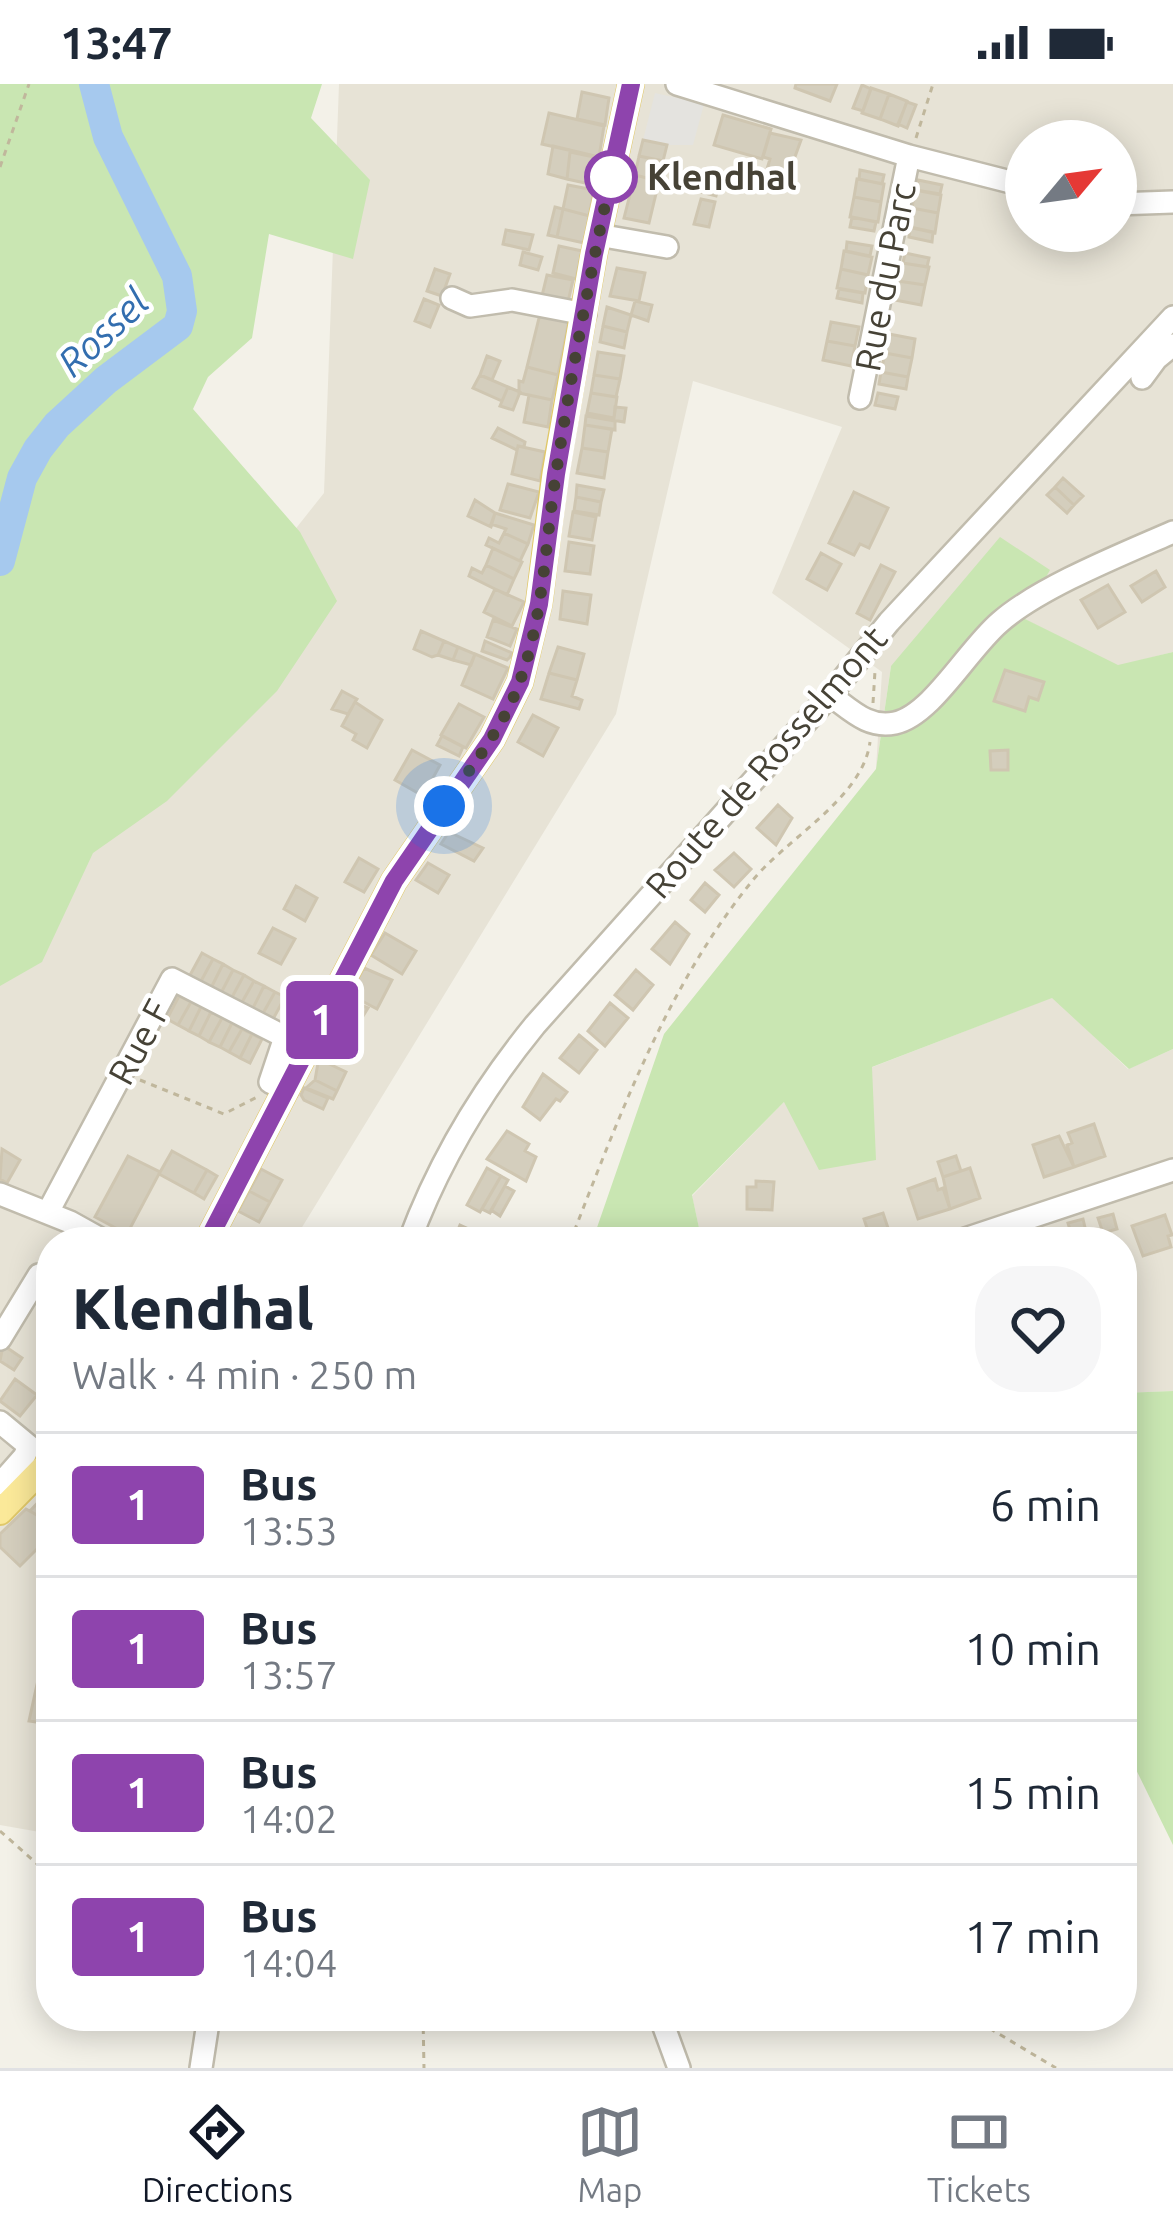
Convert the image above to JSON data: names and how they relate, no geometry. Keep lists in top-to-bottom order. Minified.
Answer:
{"streets":{"street":["Rue du Parc","Route de Rosselmont","Rue F"]},"water":["Rossel"],"places":["Klendhal"],"lines":["bus line 1"],"north":"top right","page":{"status":"13:47","on_map":"1","heading":["Klendhal","Walk · 4 min · 250 m"],"list":[{"mark":"1","name":"Bus","note":"13:53","value":"6 min"},{"mark":"1","name":"Bus","note":"13:57","value":"10 min"},{"mark":"1","name":"Bus","note":"14:02","value":"15 min"},{"mark":"1","name":"Bus","note":"14:04","value":"17 min"}],"tabs":["Directions","Map","Tickets"]}}
